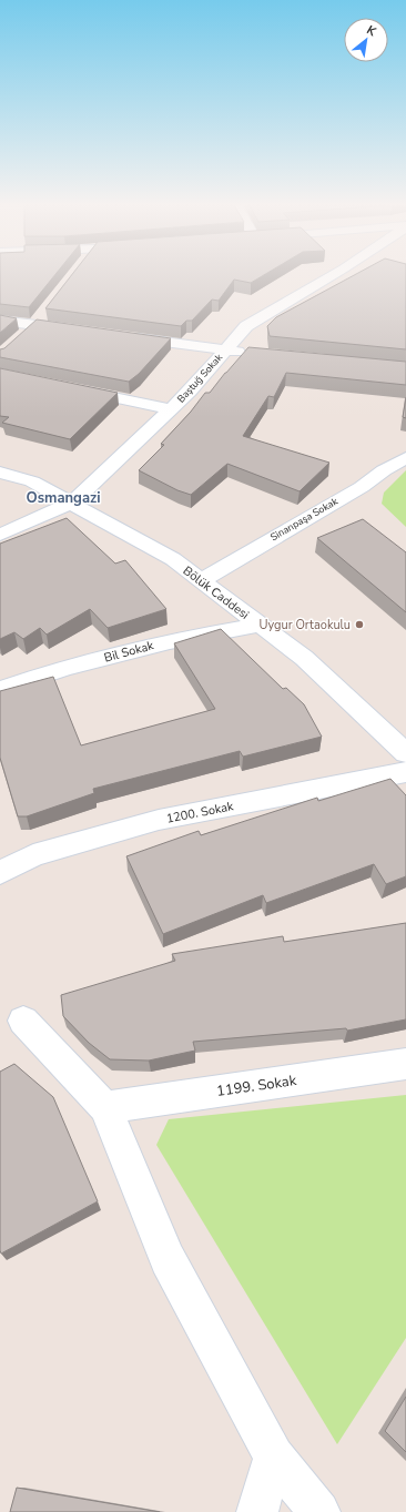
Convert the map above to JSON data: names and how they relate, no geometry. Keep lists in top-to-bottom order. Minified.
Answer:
{"streets":{"street":["Baştuğ Sokak","Sinanpaşa Sokak","Bölük Caddesi","Bil Sokak","1200. Sokak","1199. Sokak"]},"crossings":[["Baştuğ Sokak","Bölük Caddesi"],["Sinanpaşa Sokak","Bölük Caddesi"],["Bölük Caddesi","Bil Sokak"]],"districts":["Osmangazi"],"places":["Uygur Ortaokulu"],"north":"top right"}
